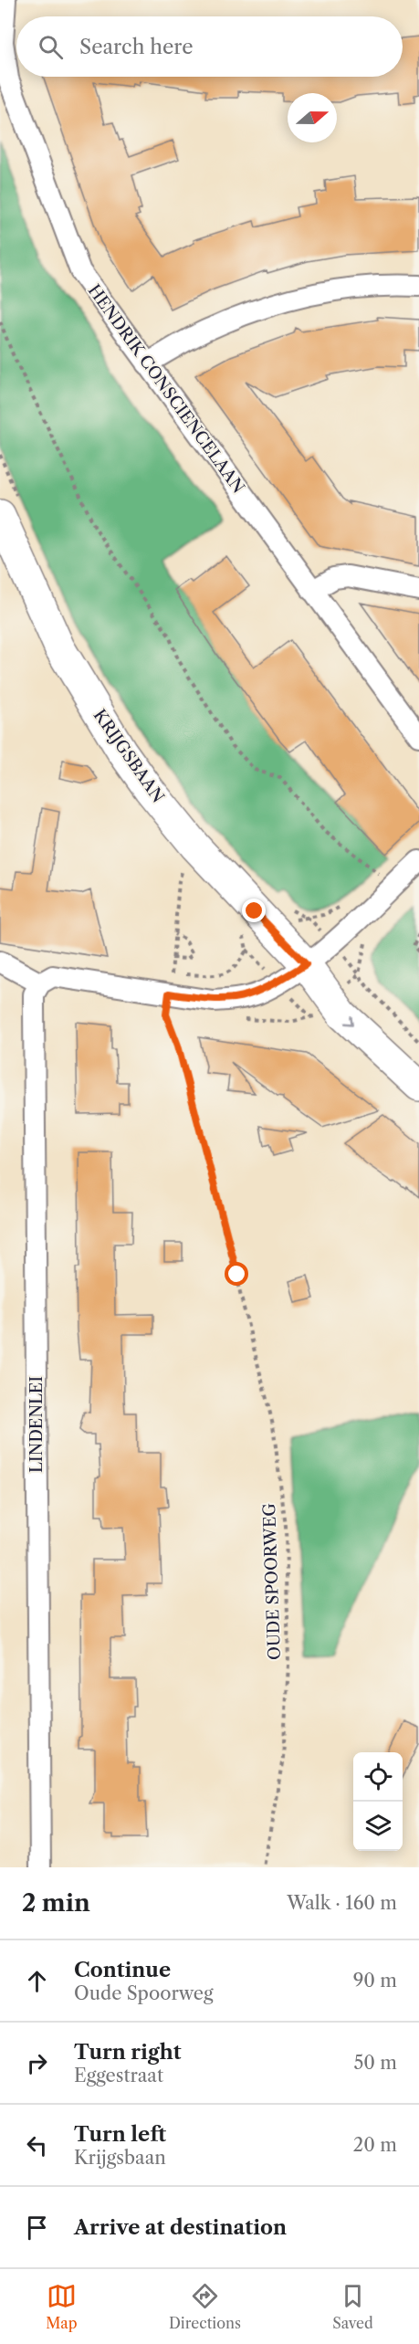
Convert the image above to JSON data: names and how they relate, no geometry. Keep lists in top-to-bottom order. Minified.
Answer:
{"streets":{"main road":["KRIJGSBAAN"],"street":["HENDRIK CONSCIENCELAAN","LINDENLEI"],"path":["OUDE SPOORWEG"]},"north":"right","page":{"search":"Search here","heading":["2 min","Walk · 160 m"],"list":[["Continue","Oude Spoorweg","90 m"],["Turn right","Eggestraat","50 m"],["Turn left","Krijgsbaan","20 m"],"Arrive at destination"],"nav":["Map","Directions","Saved"]}}
